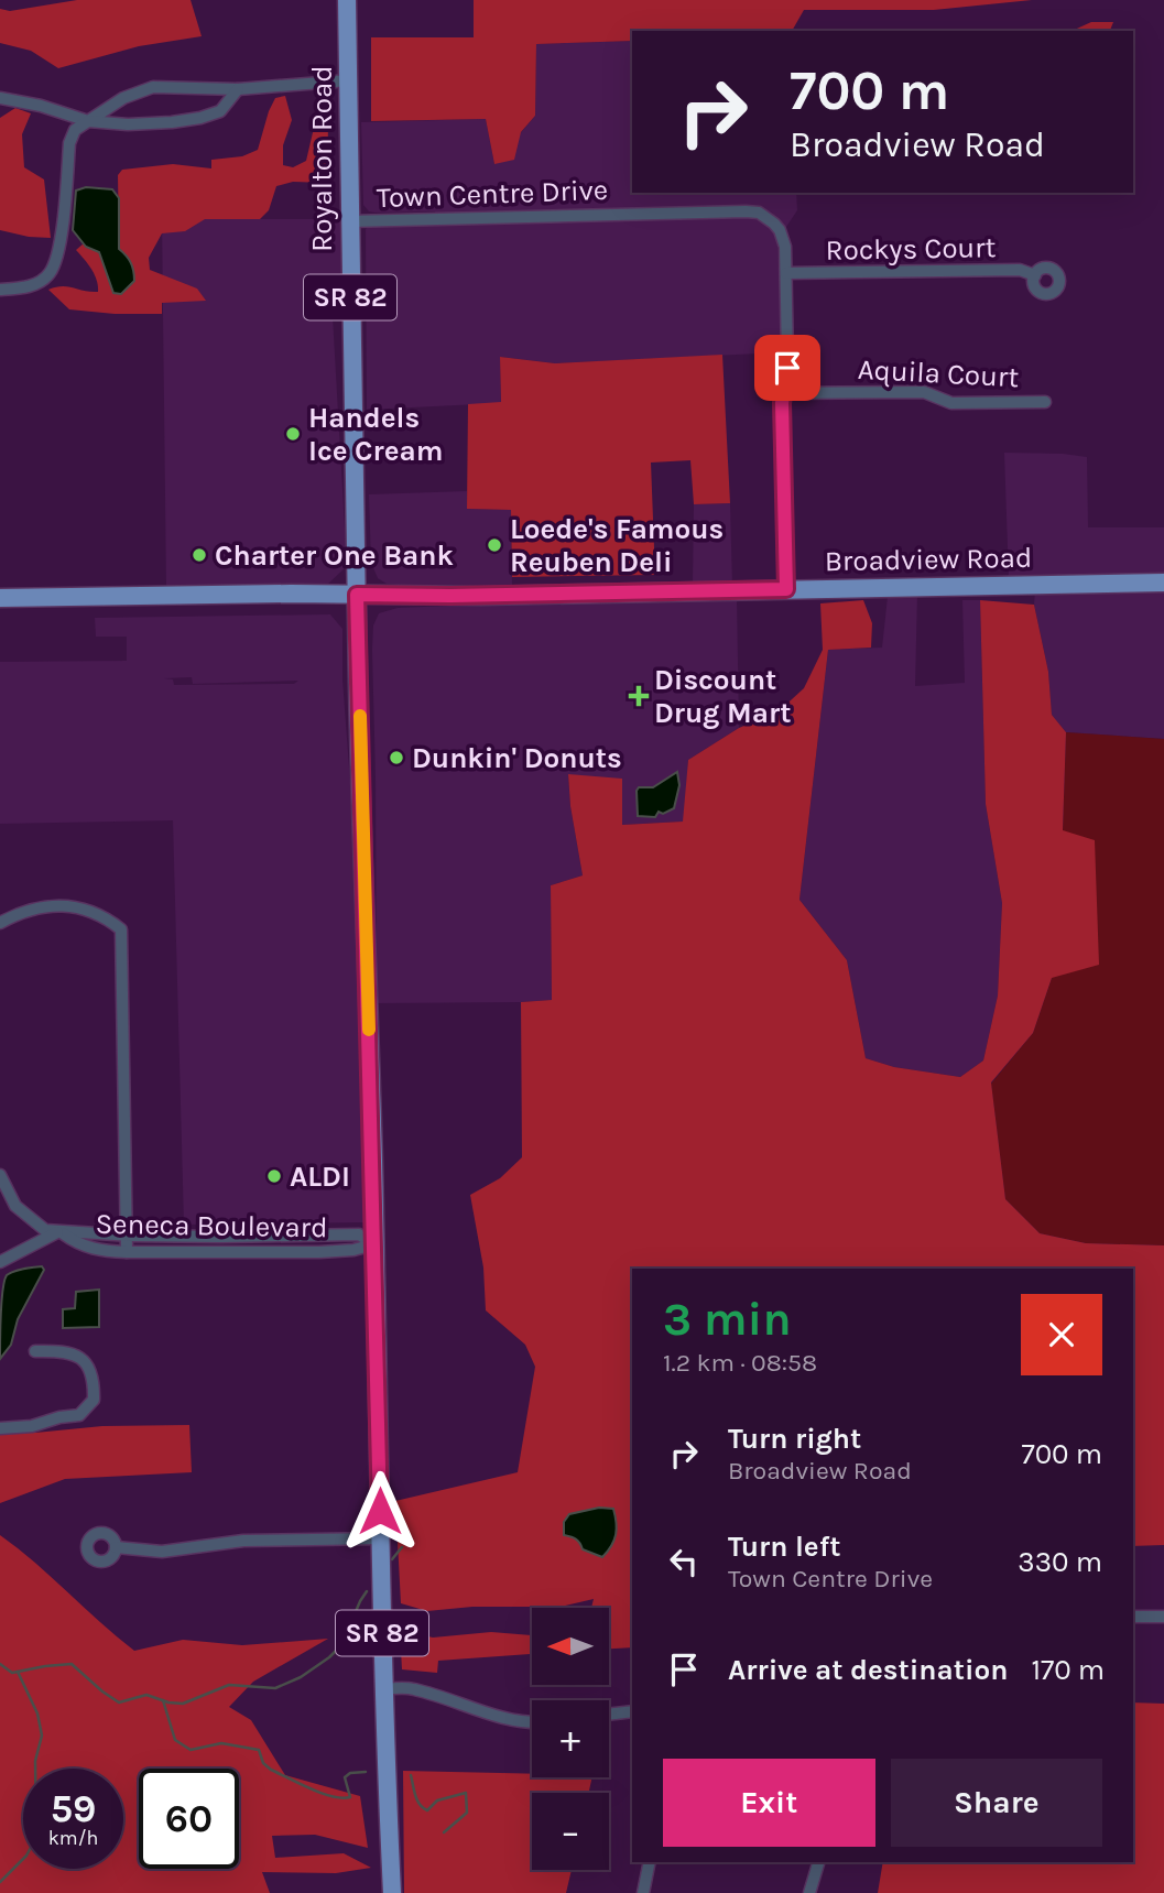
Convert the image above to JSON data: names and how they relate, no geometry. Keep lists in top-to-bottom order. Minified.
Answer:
{"streets":{"main road":["Royalton Road","SR 82","Broadview Road"],"street":["Town Centre Drive","Rockys Court","Aquila Court","Seneca Boulevard"]},"crossings":[["Royalton Road","Town Centre Drive"],["Royalton Road","SR 82"],["Royalton Road","Broadview Road"],["Town Centre Drive","Rockys Court"],["Town Centre Drive","Aquila Court"],["Town Centre Drive","Broadview Road"],["SR 82","Broadview Road"],["SR 82","Seneca Boulevard"]],"places":{"other":["Handels Ice Cream","Loede's Famous Reuben Deli","Charter One Bank","Dunkin' Donuts","ALDI"],"health":["Discount Drug Mart"]},"north":"left","page":{"turn":["700 m","Broadview Road"],"heading":["3 min","1.2 km · 08:58"],"list":[{"name":"Turn right","note":"Broadview Road","value":"700 m"},{"name":"Turn left","note":"Town Centre Drive","value":"330 m"},{"name":"Arrive at destination","value":"170 m"}],"map_buttons":["+","−"],"buttons":["Exit","Share"],"speed":"59 km/h","limit":"60"}}
